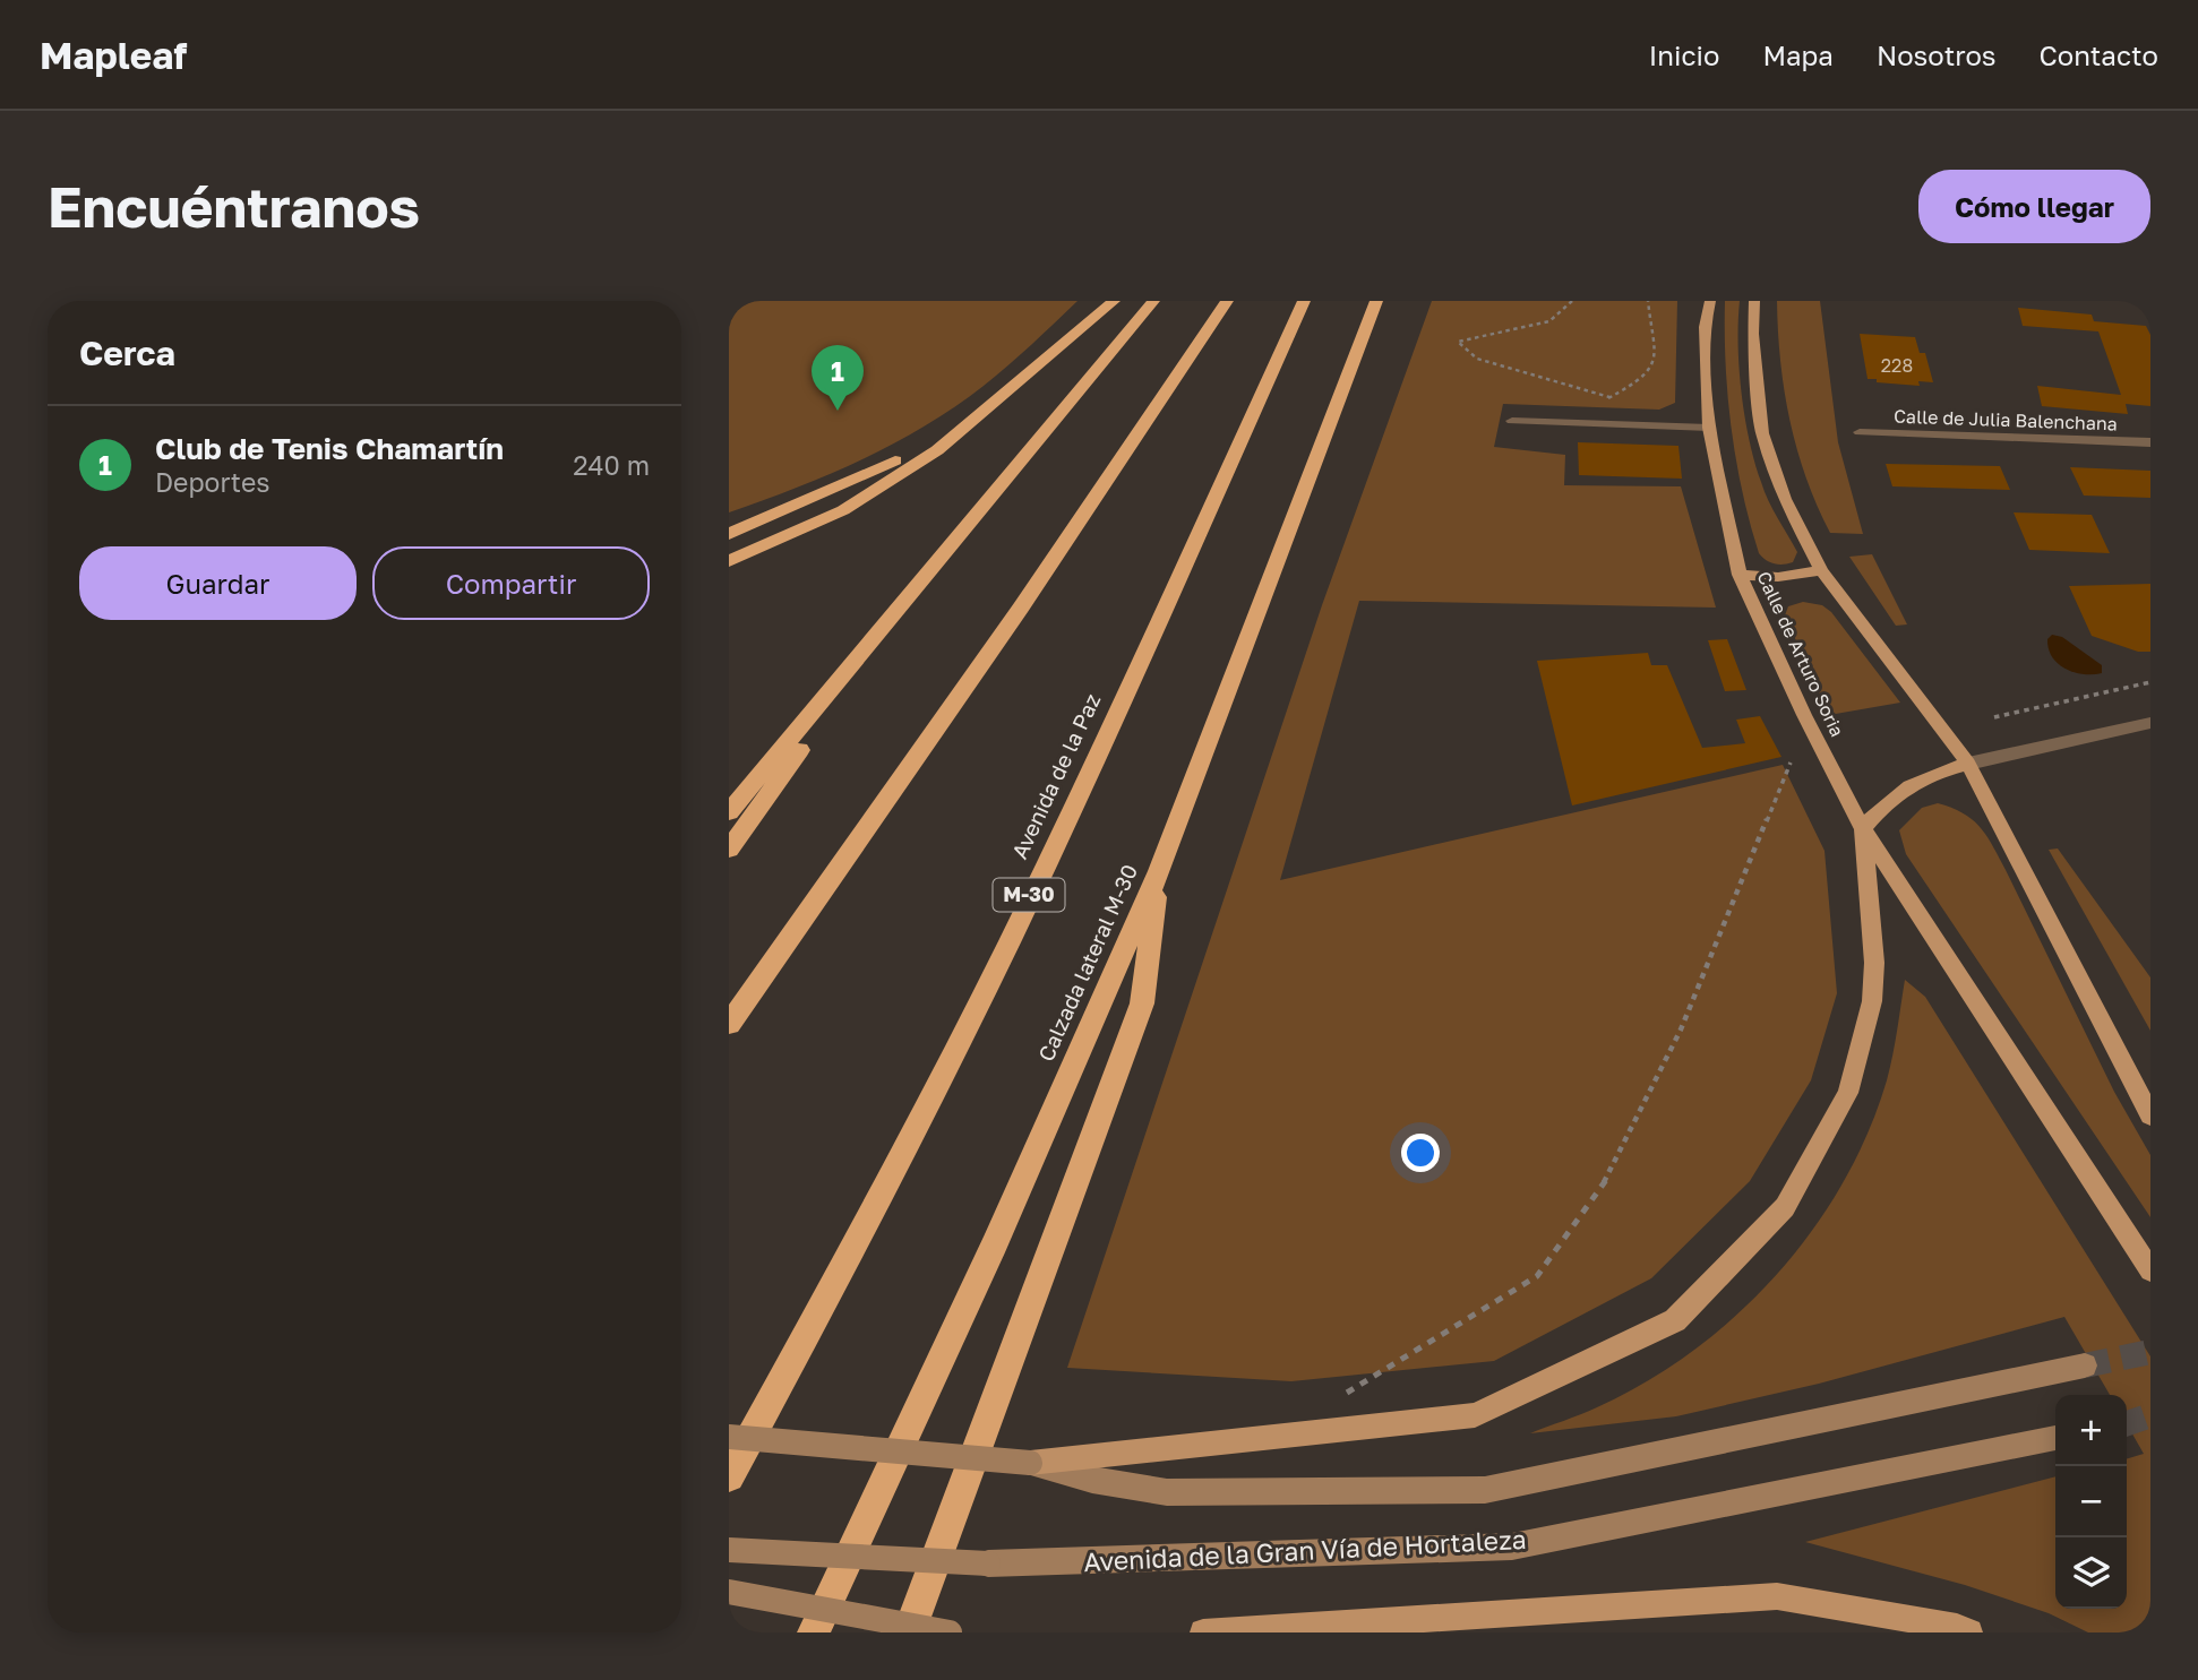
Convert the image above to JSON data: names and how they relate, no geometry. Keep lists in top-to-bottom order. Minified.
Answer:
{"streets":{"highway":["Avenida de la Paz","M-30","Calzada lateral M-30"],"main road":["Calle de Arturo Soria","Avenida de la Gran Vía de Hortaleza"],"street":["Calle de Julia Balenchana"]},"house_numbers":["228"],"page":{"header":"Mapleaf","nav":["Inicio","Mapa","Nosotros","Contacto"],"buttons":["Cómo llegar",["Guardar","Compartir"]],"title":"Encuéntranos","heading":"Cerca","pins":"1","list":[{"mark":"1","name":"Club de Tenis Chamartín","note":"Deportes","value":"240 m"}],"map_buttons":["+","−"]}}
